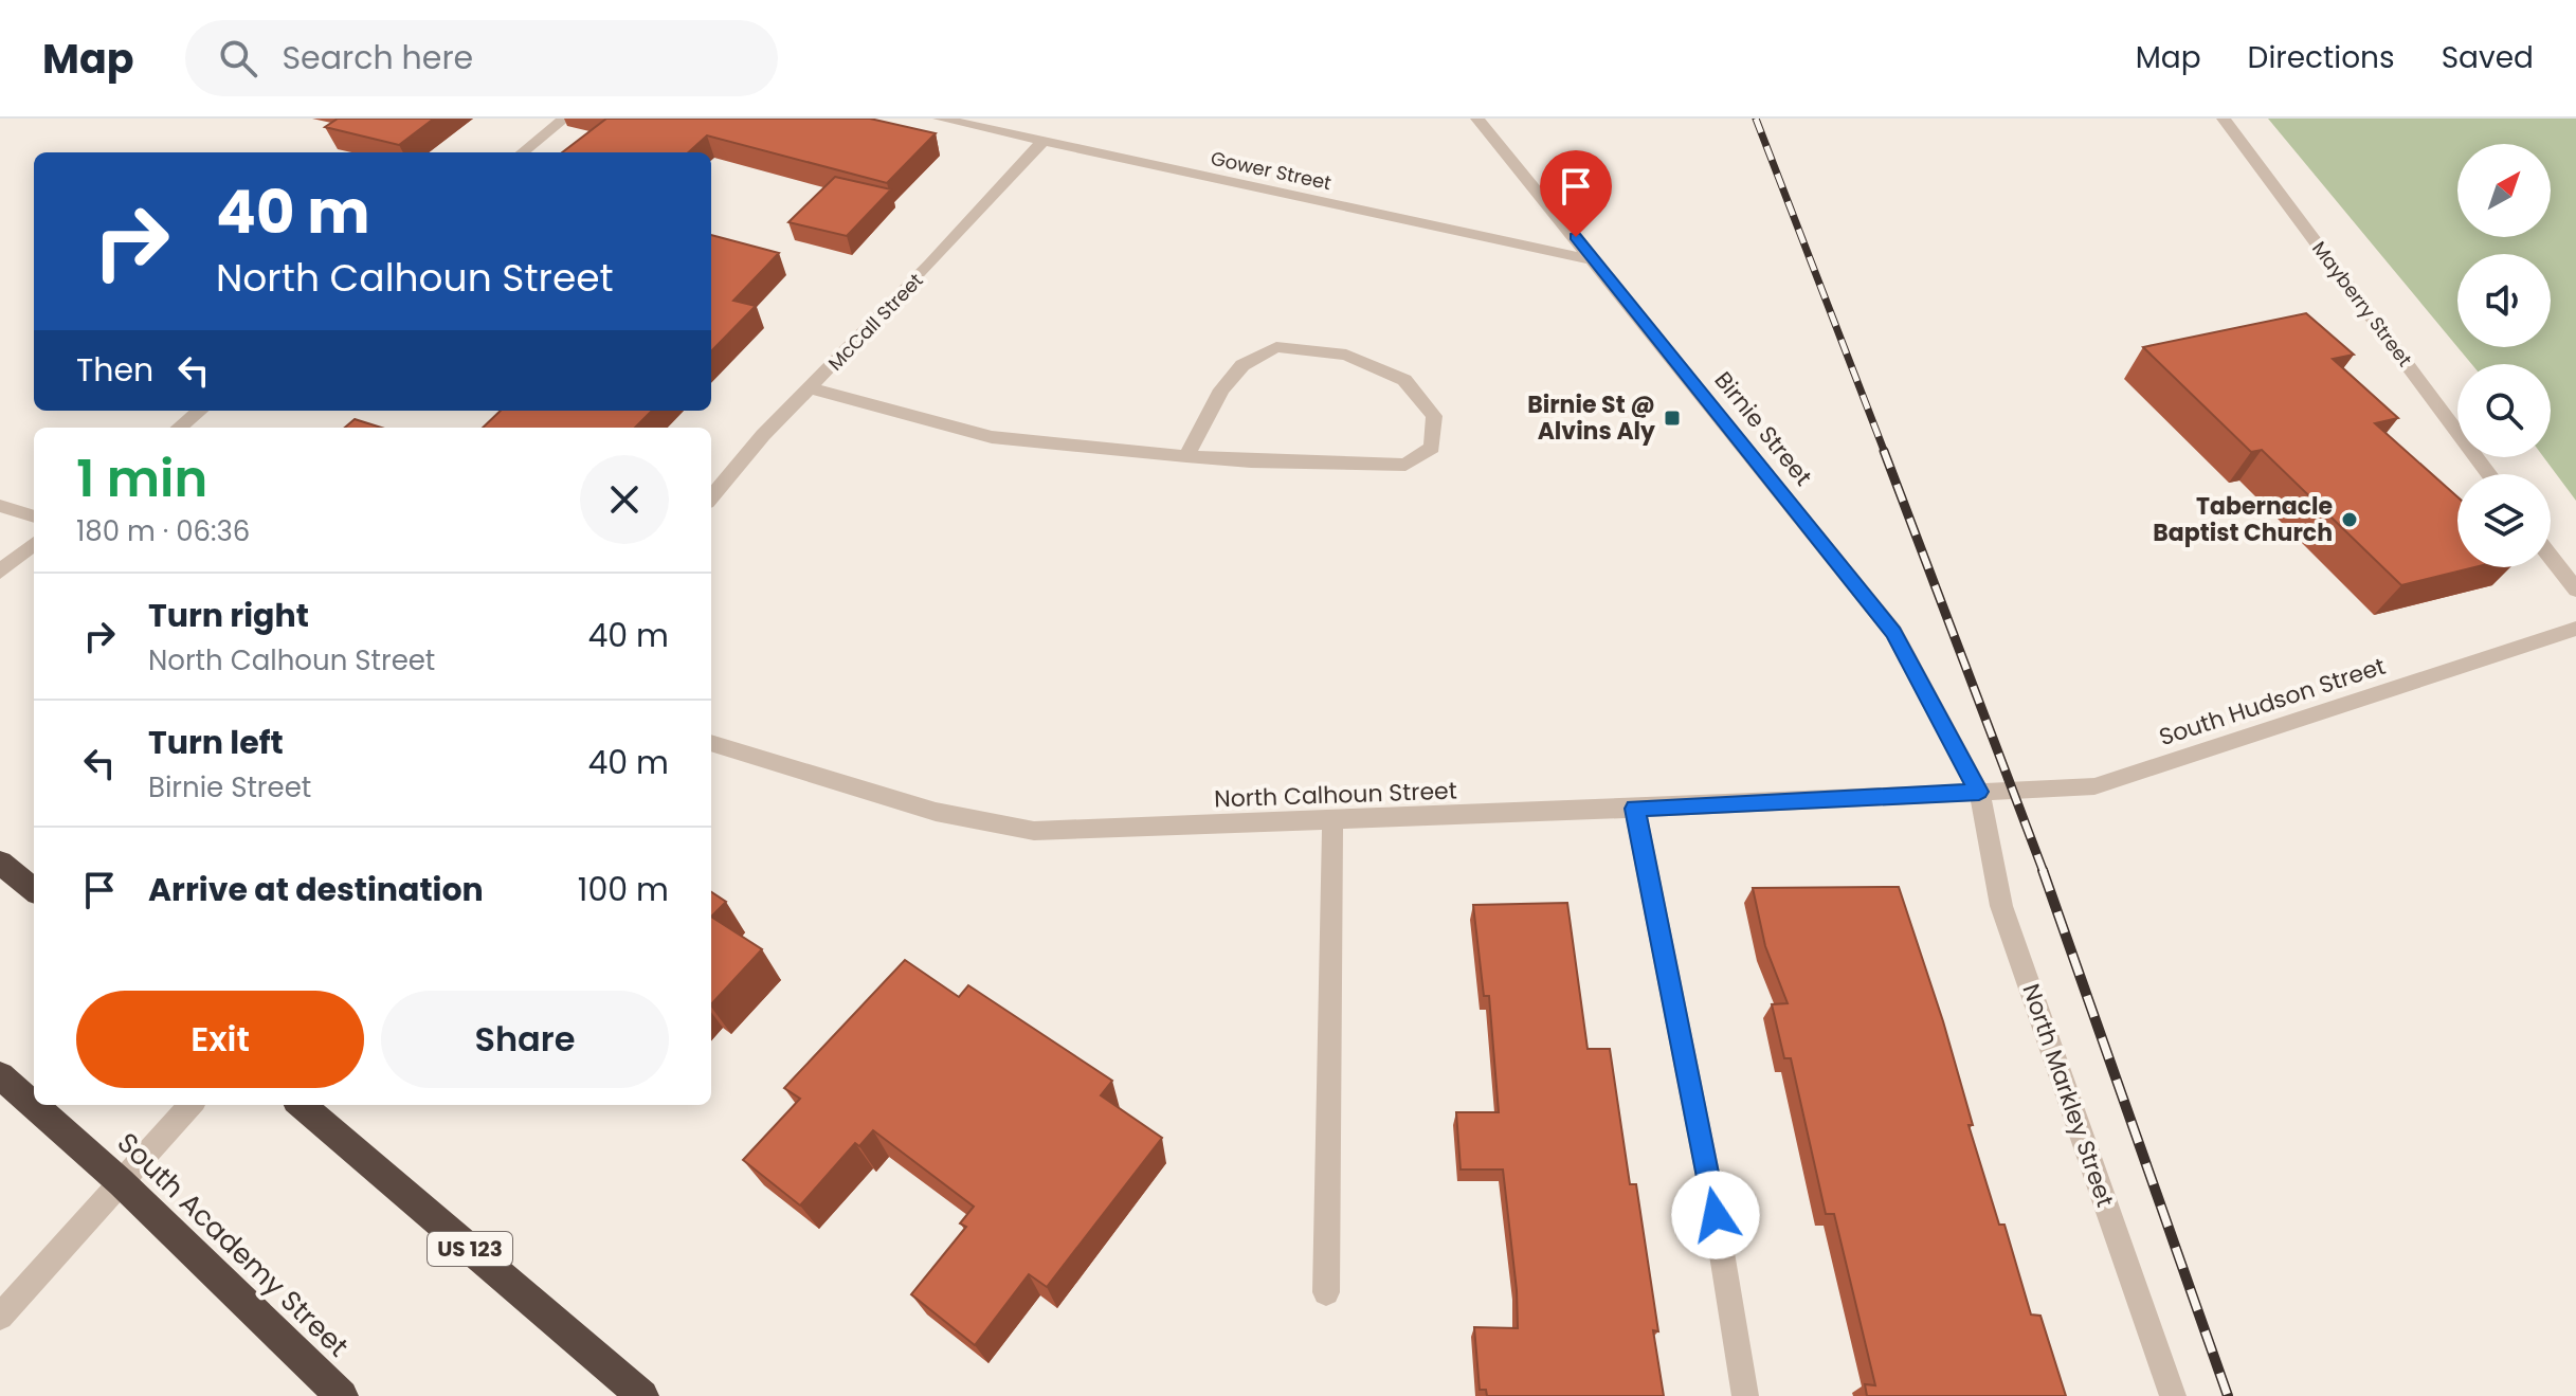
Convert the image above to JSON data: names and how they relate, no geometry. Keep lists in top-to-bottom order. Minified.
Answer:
{"streets":{"highway":["South Academy Street","US 123"],"street":["Gower Street","Mayberry Street","McCall Street","Birnie Street","South Hudson Street","North Calhoun Street","North Markley Street"]},"crossings":[["Gower Street","McCall Street"],["Gower Street","Birnie Street"],["Birnie Street","South Hudson Street"],["Birnie Street","North Calhoun Street"],["Birnie Street","North Markley Street"],["South Hudson Street","North Calhoun Street"],["South Hudson Street","North Markley Street"],["North Calhoun Street","North Markley Street"]],"places":{"transit":["Birnie St @ Alvins Aly"],"other":["Tabernacle Baptist Church"]},"north":"top right","page":{"header":"Map","search":"Search here","nav":["Map","Directions","Saved"],"turn":["40 m","North Calhoun Street"],"then":"Then","heading":["1 min","180 m · 06:36"],"list":[{"name":"Turn right","note":"North Calhoun Street","value":"40 m"},{"name":"Turn left","note":"Birnie Street","value":"40 m"},{"name":"Arrive at destination","value":"100 m"}],"buttons":["Exit","Share"]}}
